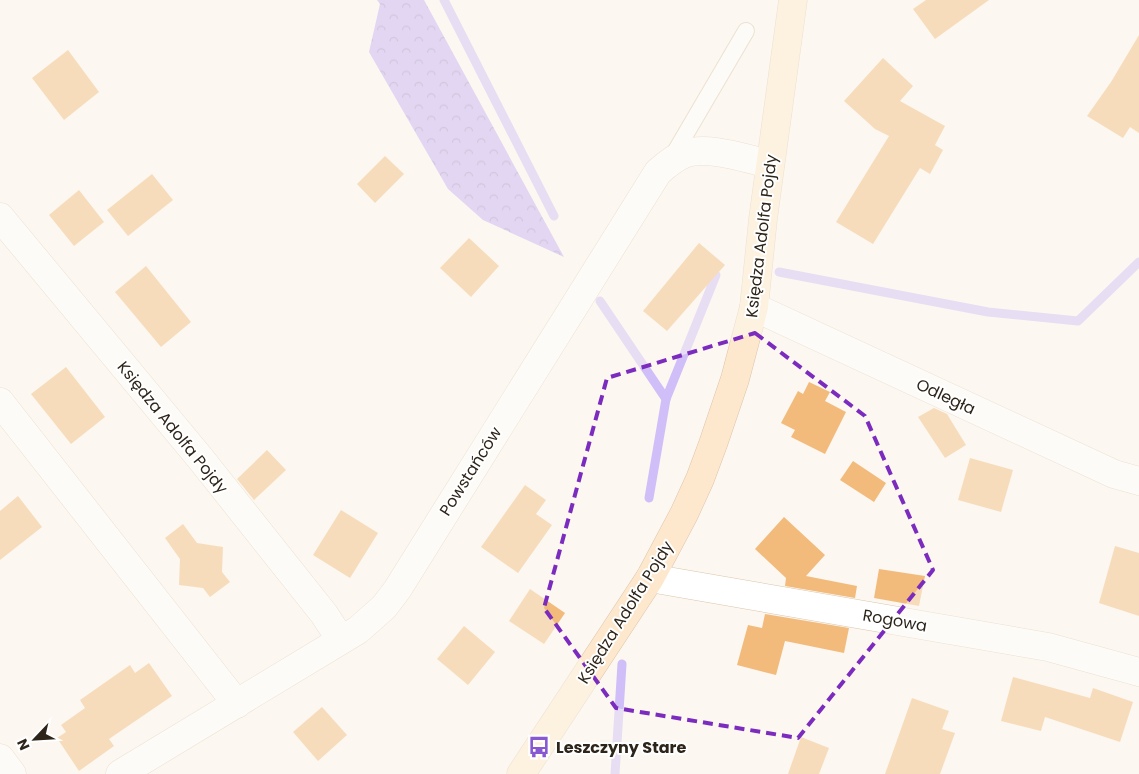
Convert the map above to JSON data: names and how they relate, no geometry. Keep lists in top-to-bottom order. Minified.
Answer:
{"streets":{"street":["Księdza Adolfa Pojdy","Odległa","Powstańców","Rogowa"]},"crossings":[["Księdza Adolfa Pojdy","Odległa"],["Księdza Adolfa Pojdy","Powstańców"],["Księdza Adolfa Pojdy","Rogowa"]],"places":{"bus stop":["Leszczyny Stare"]},"north":"bottom left"}
